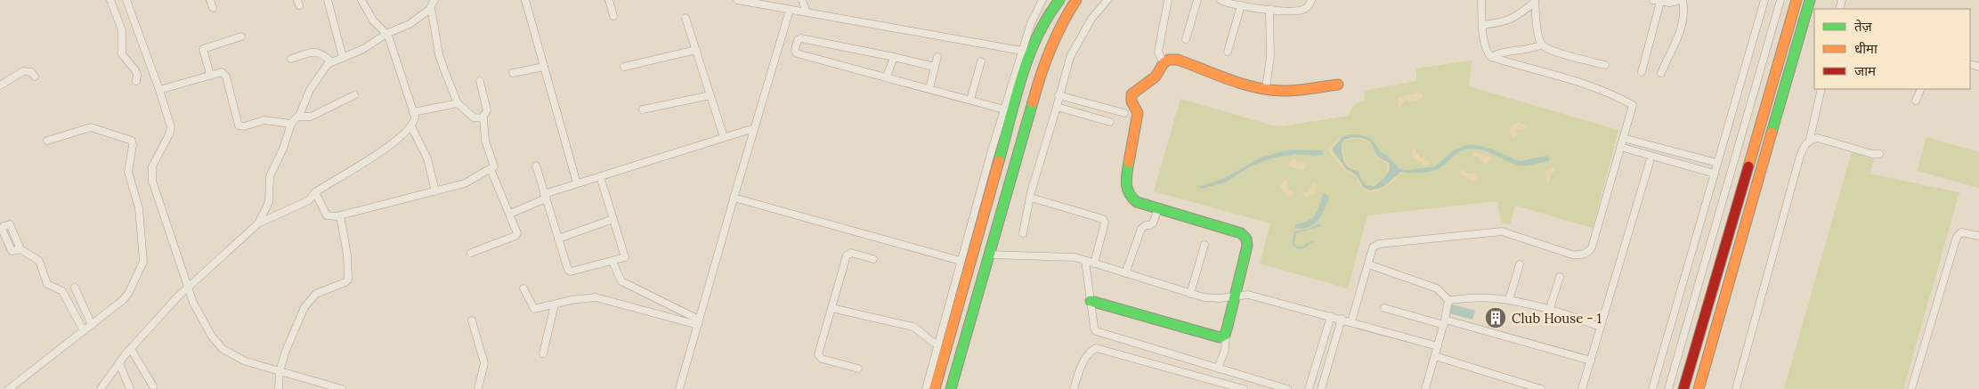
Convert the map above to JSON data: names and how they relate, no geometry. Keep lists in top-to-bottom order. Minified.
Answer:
{"places":{"building":["Club House - 1"]},"legend":["तेज़","धीमा","जाम"]}
